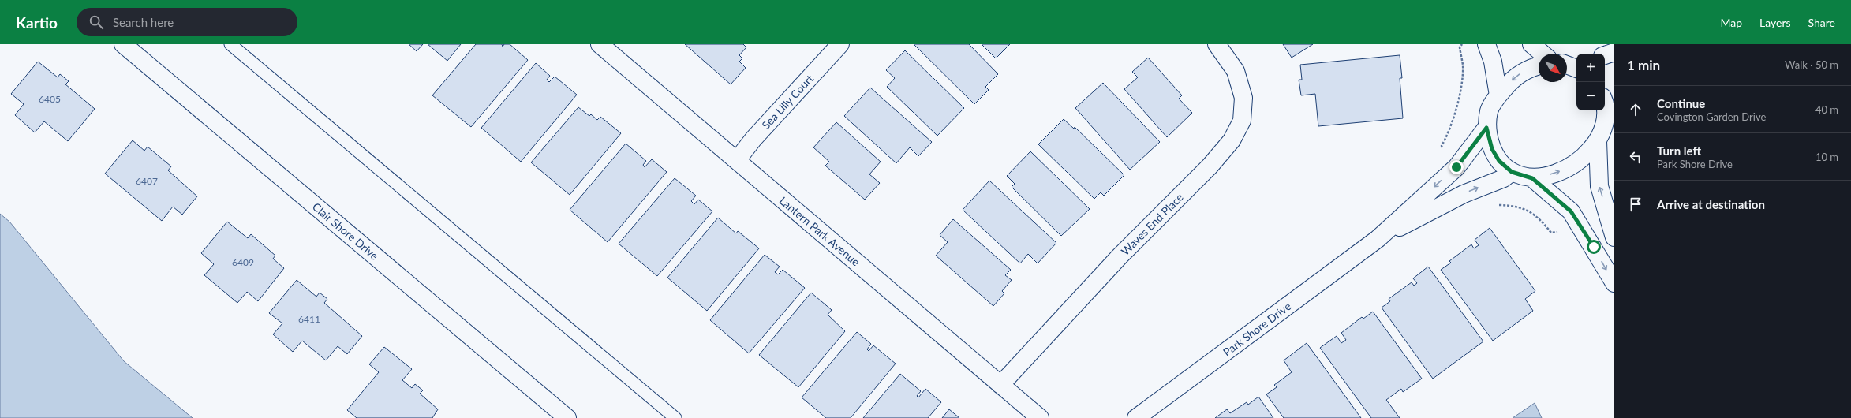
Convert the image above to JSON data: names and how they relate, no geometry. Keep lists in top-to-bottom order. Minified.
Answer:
{"streets":{"street":["Sea Lilly Court","Waves End Place","Clair Shore Drive","Lantern Park Avenue","Park Shore Drive"]},"crossings":[["Sea Lilly Court","Lantern Park Avenue"],["Waves End Place","Lantern Park Avenue"]],"house_numbers":["6405","6407","6409","6411"],"north":"bottom right","page":{"header":"Kartio","search":"Search here","nav":["Map","Layers","Share"],"heading":["1 min","Walk · 50 m"],"map_buttons":["+","−"],"list":[["Continue","Covington Garden Drive","40 m"],["Turn left","Park Shore Drive","10 m"],"Arrive at destination"]}}
